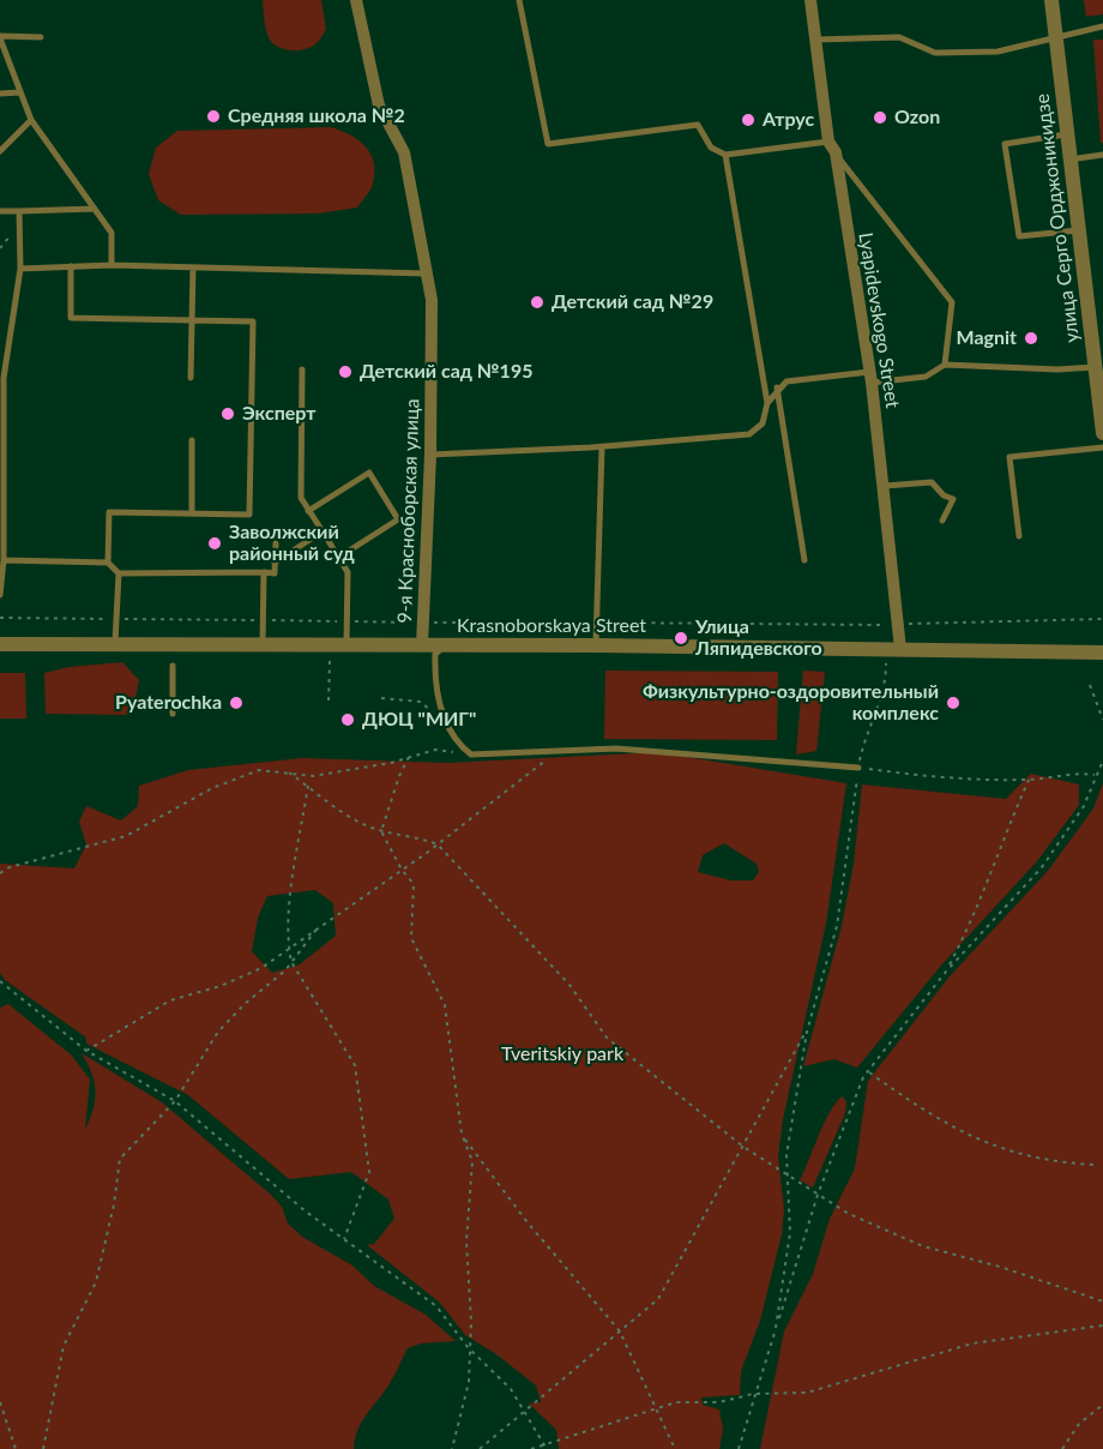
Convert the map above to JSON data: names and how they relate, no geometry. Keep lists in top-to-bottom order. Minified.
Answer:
{"streets":{"street":["улица Серго Орджоникидзе","Lyapidevskogo Street","9-я Красноборская улица","Krasnoborskaya Street"]},"crossings":[["Lyapidevskogo Street","Krasnoborskaya Street"],["9-я Красноборская улица","Krasnoborskaya Street"]],"parks":["Tveritskiy park"],"places":["Средняя школа №2","Ozon","Атрус","Детский сад №29","Magnit","Детский сад №195","Эксперт","Заволжский районный суд","Улица Ляпидевского","Pyaterochka","Физкультурно-оздоровительный комплекс","ДЮЦ \"МИГ\""]}
